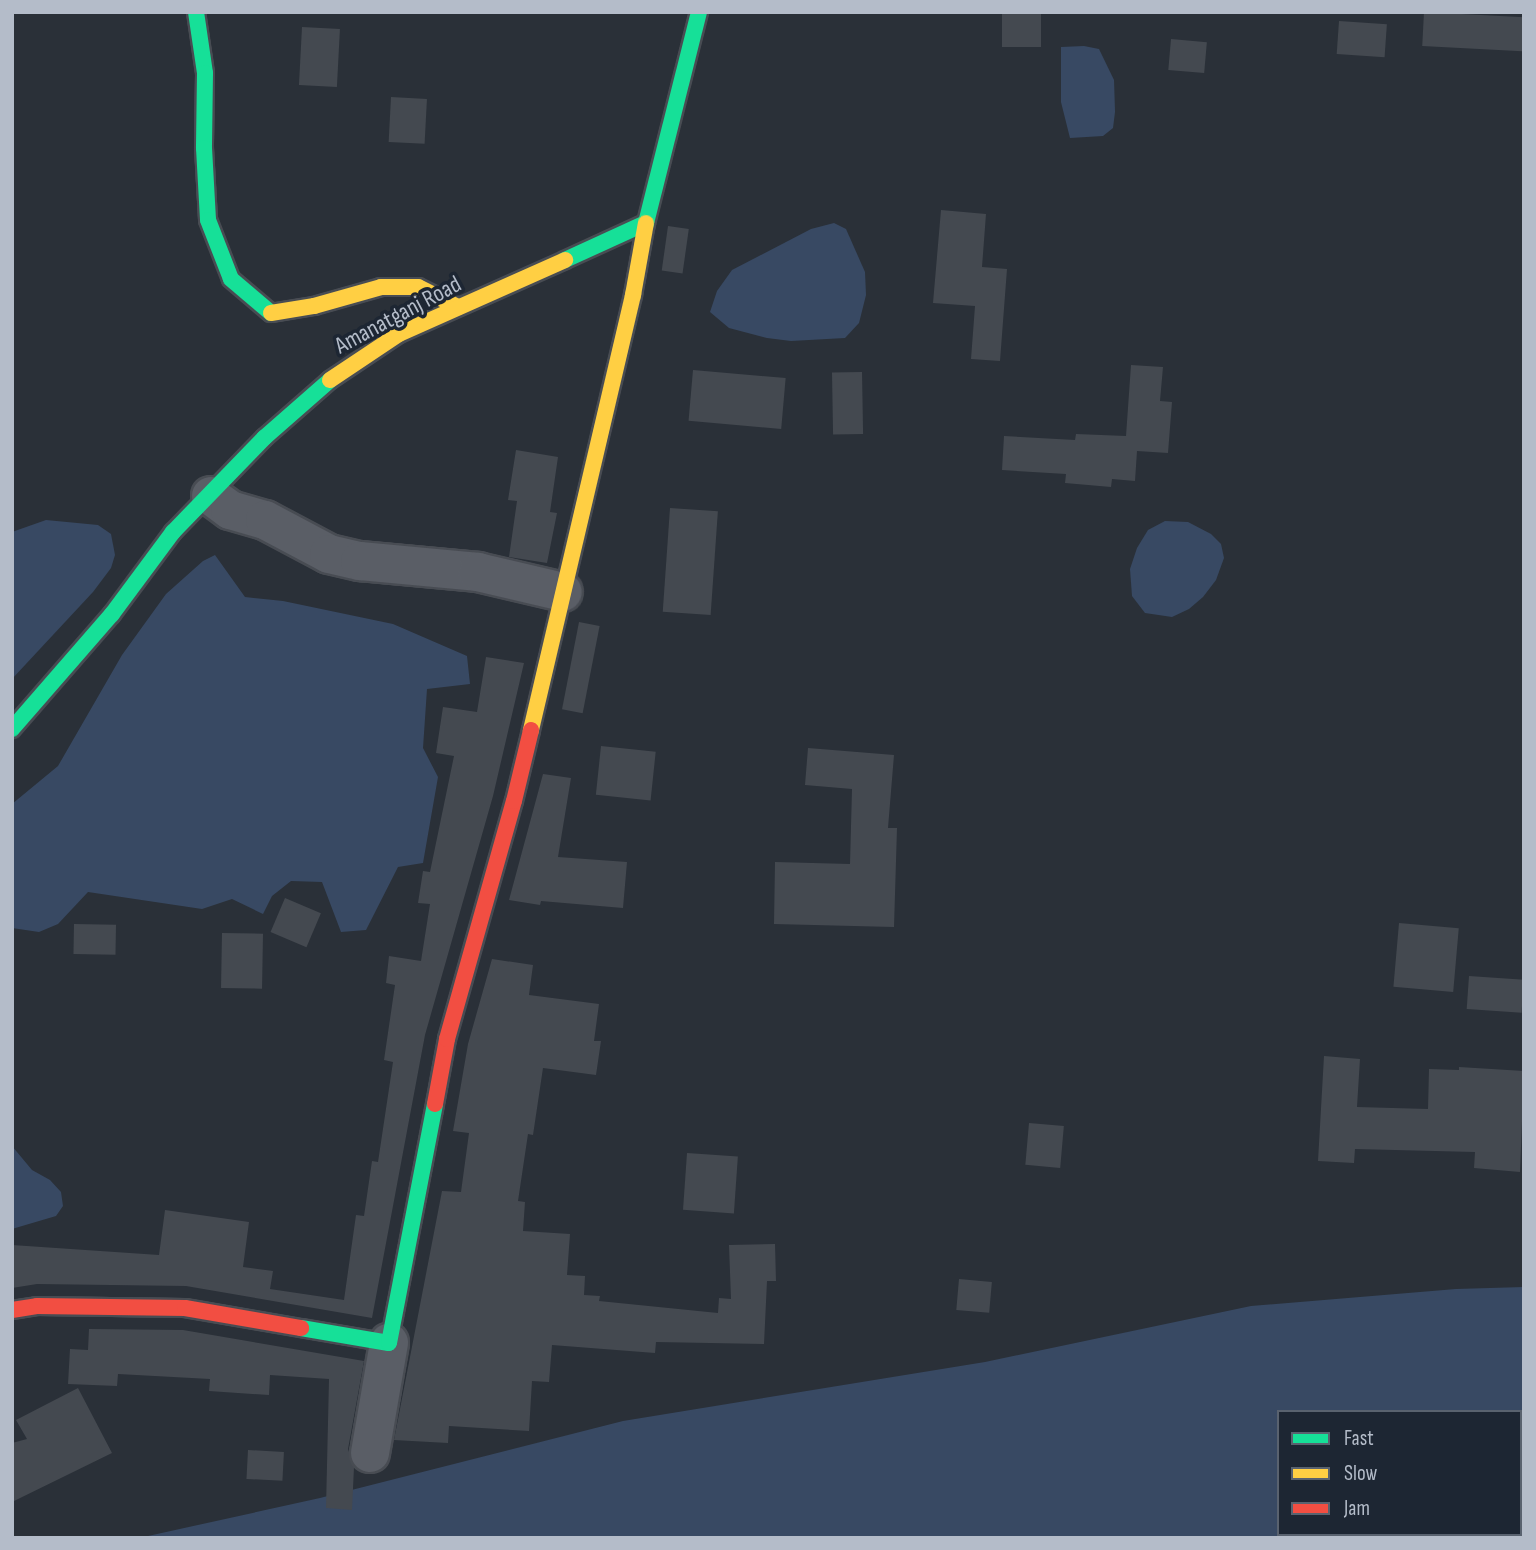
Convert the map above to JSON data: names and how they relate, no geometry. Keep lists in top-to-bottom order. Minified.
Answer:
{"streets":{"street":["Amanatganj Road"]},"legend":["Fast","Slow","Jam"]}
